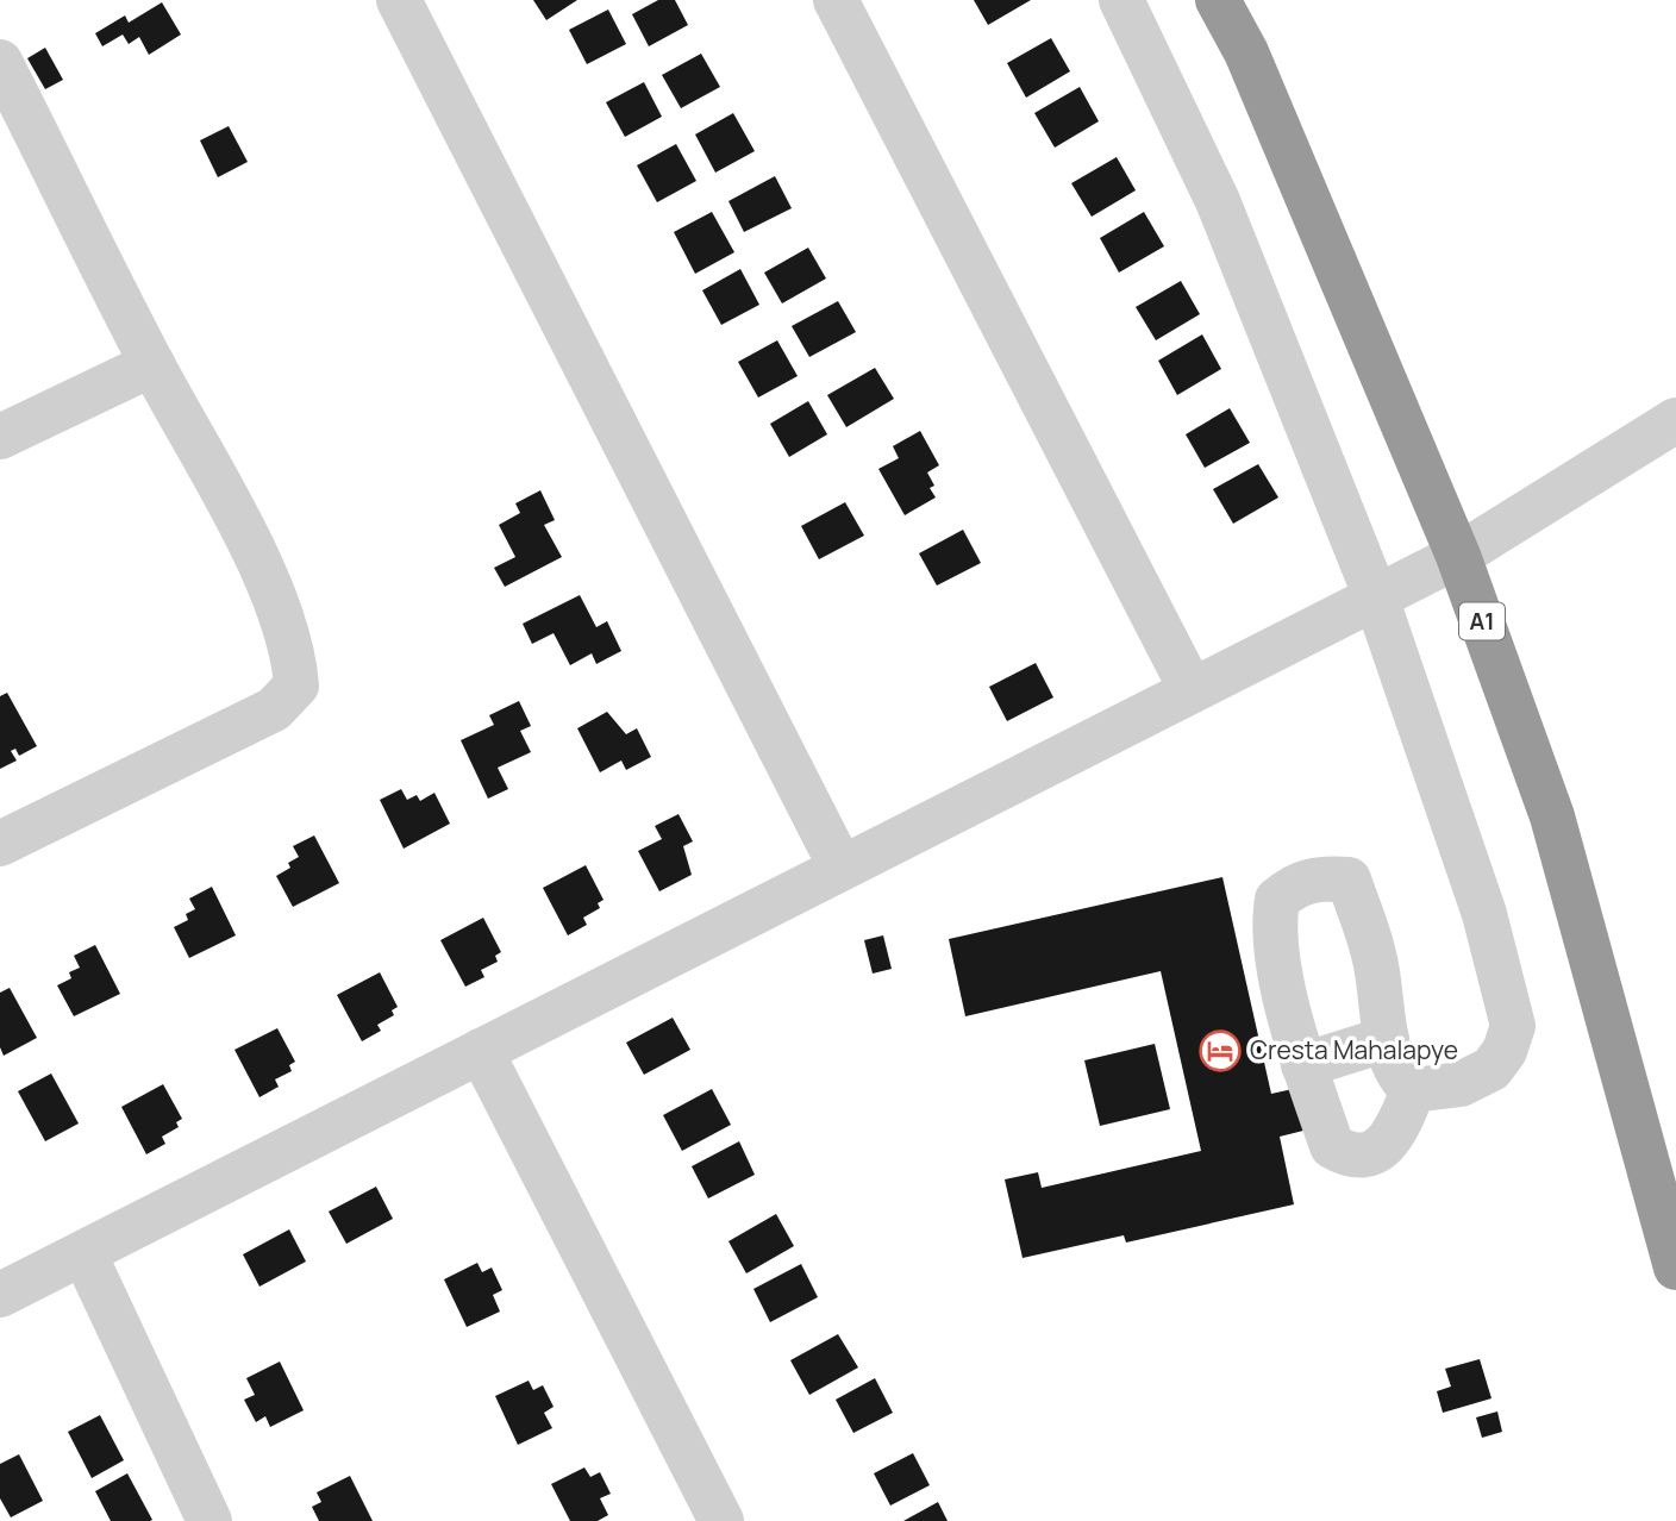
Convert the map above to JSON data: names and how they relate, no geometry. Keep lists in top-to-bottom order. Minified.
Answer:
{"streets":{"highway":["A1"]},"places":{"hotel":["Cresta Mahalapye"]}}
